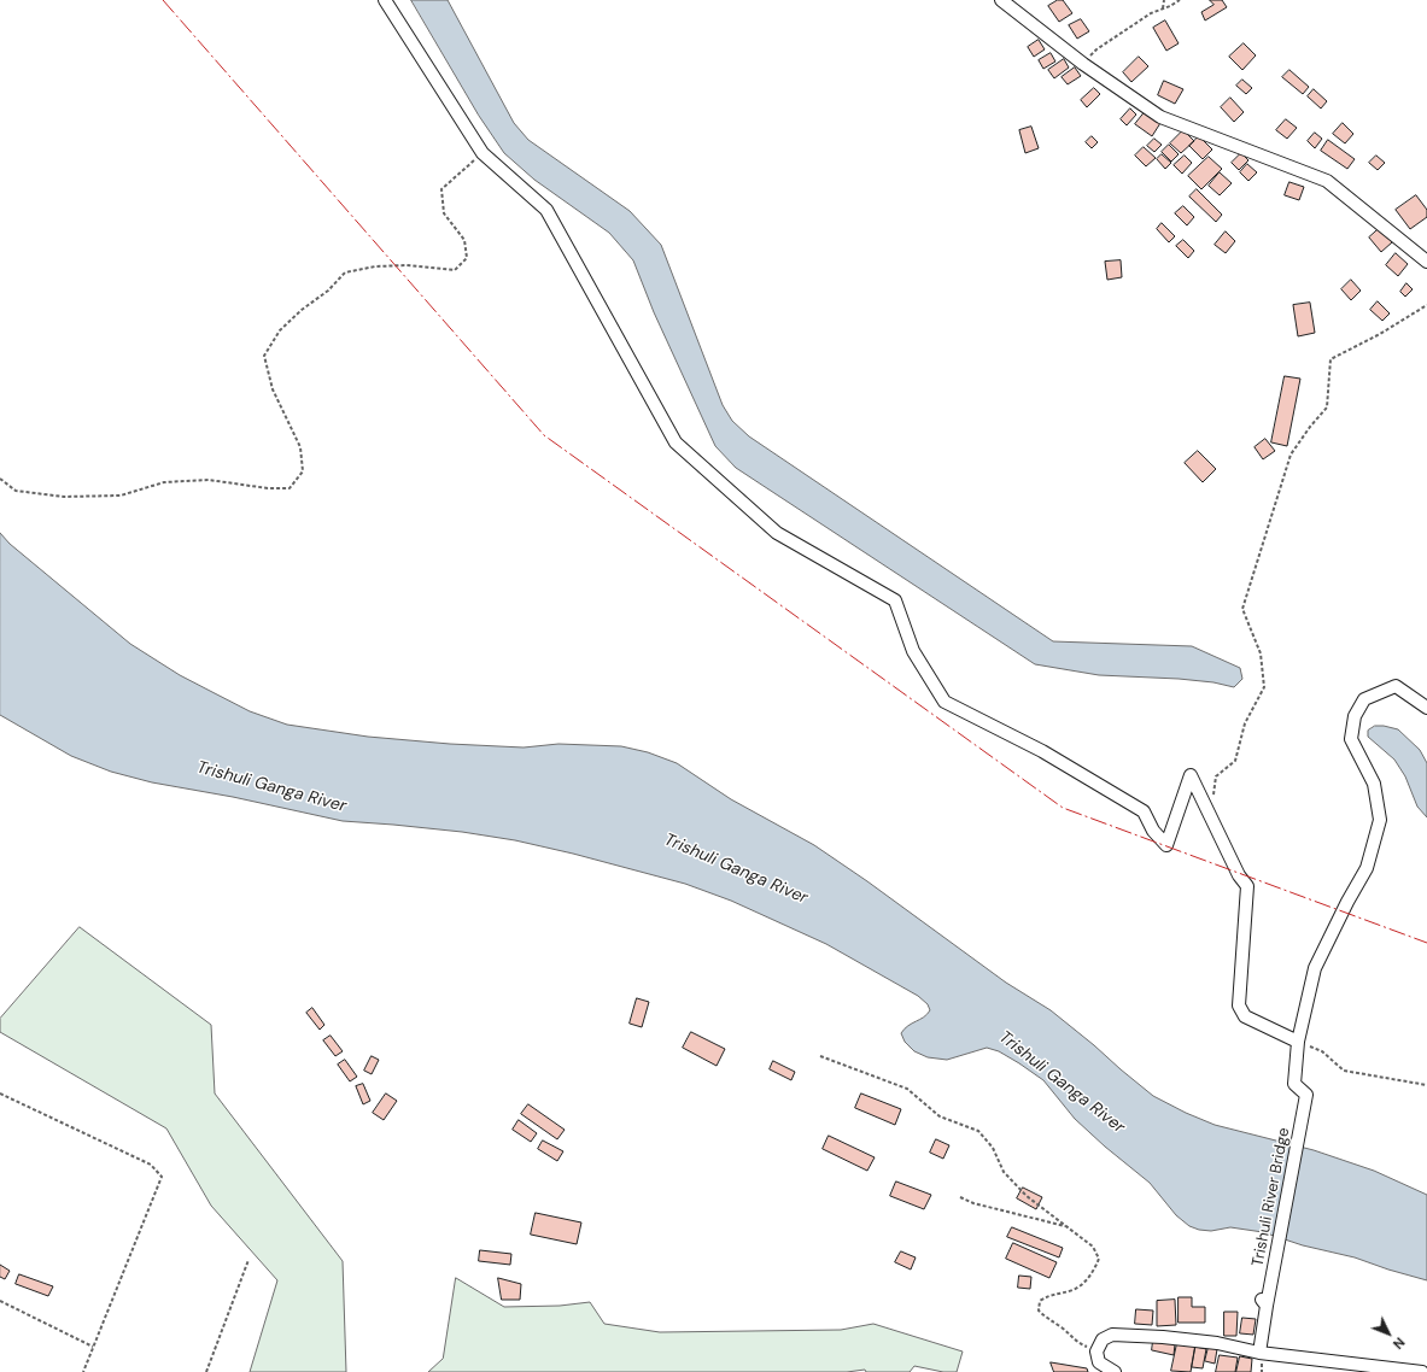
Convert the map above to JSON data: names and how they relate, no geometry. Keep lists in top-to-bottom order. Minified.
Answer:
{"streets":{"street":["Trishuli River Bridge"]},"water":["Trishuli Ganga River"],"north":"bottom right"}
